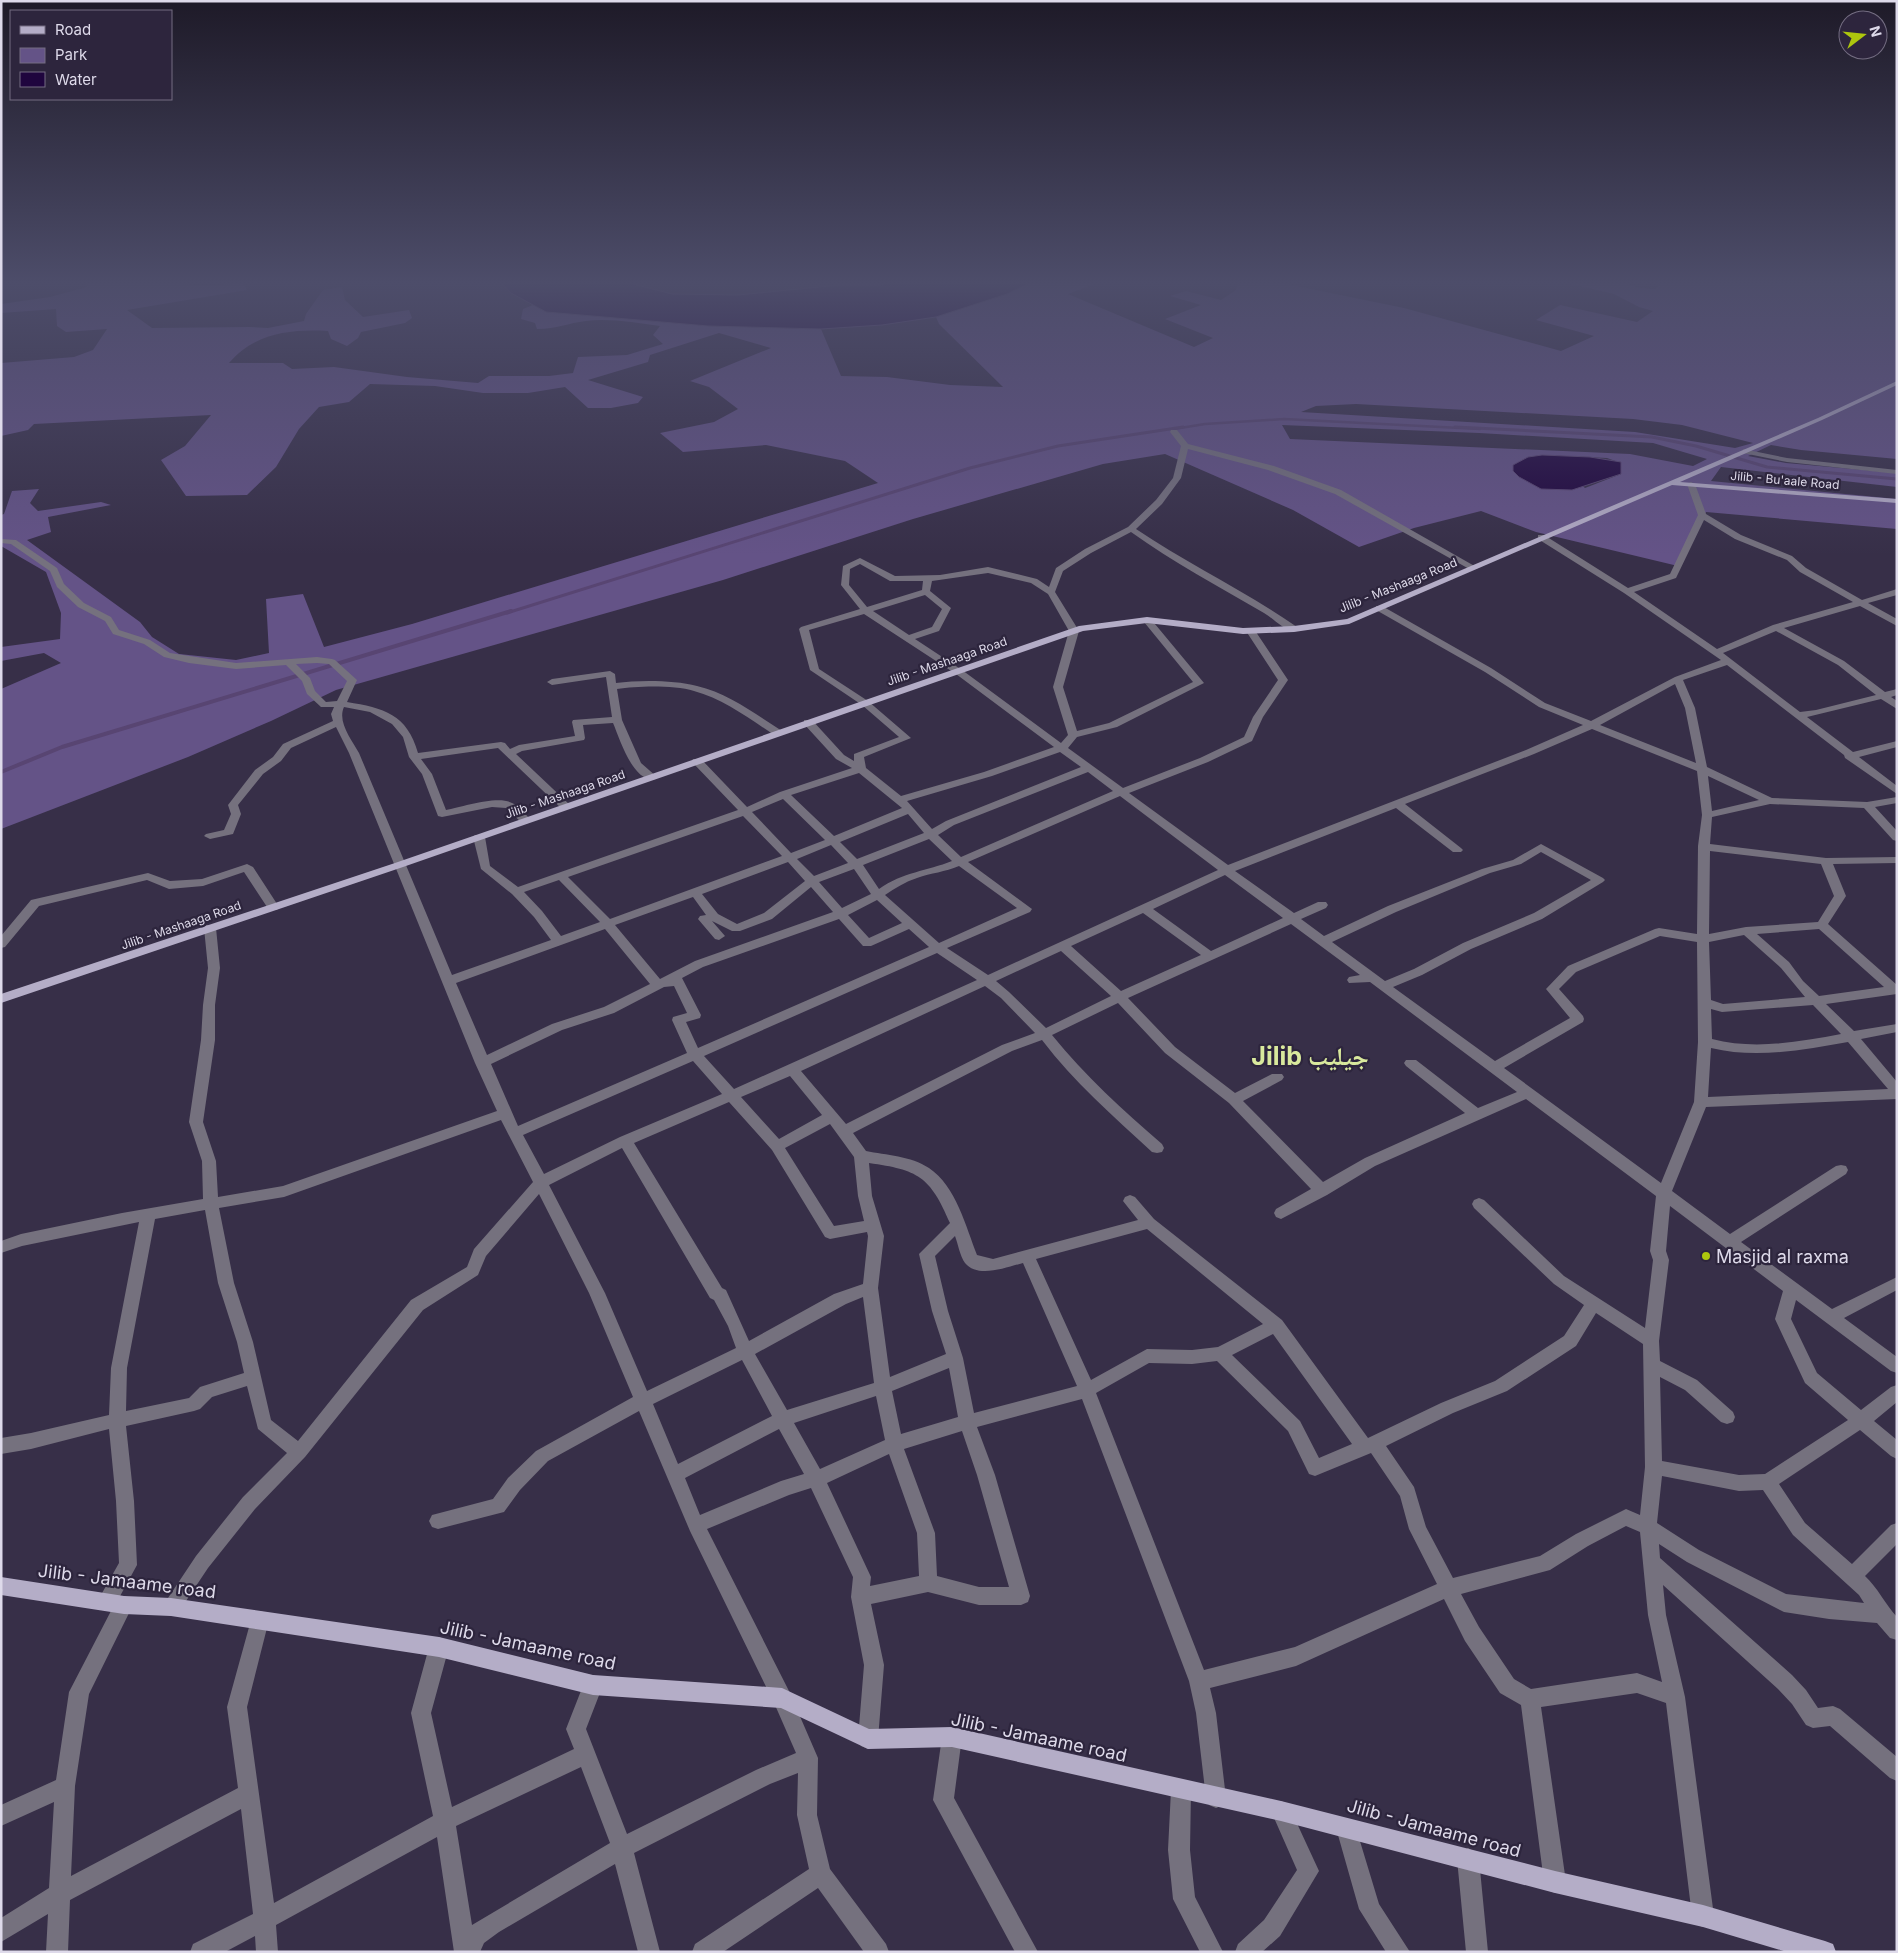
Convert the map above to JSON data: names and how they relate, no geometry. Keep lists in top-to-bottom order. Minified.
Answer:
{"streets":{"main road":["Jilib - Bu'aale Road","Jilib - Mashaaga Road","Jilib - Jamaame road"]},"crossings":[["Jilib - Bu'aale Road","Jilib - Mashaaga Road"]],"districts":["Jilib جيليب"],"places":["Masjid al raxma"],"legend":["Road","Park","Water"],"north":"right"}
